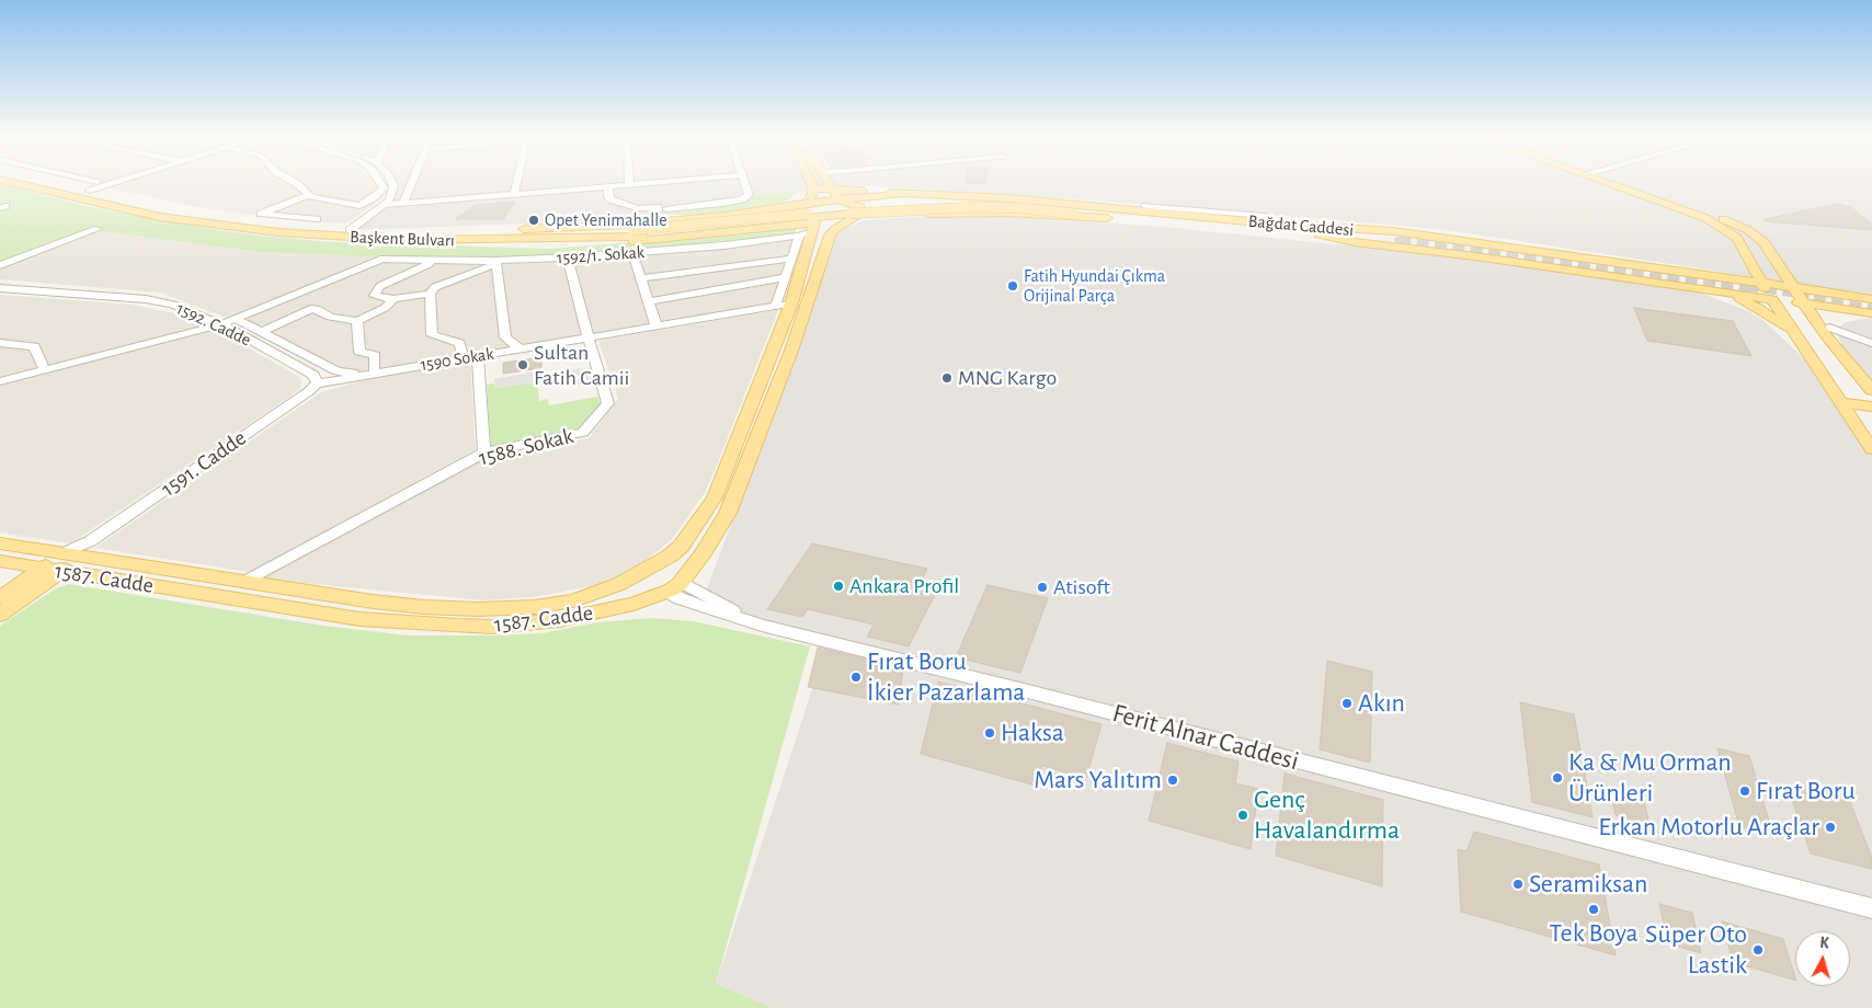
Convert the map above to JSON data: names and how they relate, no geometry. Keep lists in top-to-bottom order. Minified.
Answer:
{"streets":{"main road":["Bağdat Caddesi","Başkent Bulvarı","1587. Cadde"],"street":["1592/1. Sokak","1592. Cadde","1590 Sokak","1588. Sokak","1591. Cadde","Ferit Alnar Caddesi"]},"crossings":[["Bağdat Caddesi","1587. Cadde"],["Başkent Bulvarı","1592/1. Sokak"],["Başkent Bulvarı","1587. Cadde"],["1592/1. Sokak","1588. Sokak"],["1592/1. Sokak","1587. Cadde"],["1592. Cadde","1590 Sokak"],["1592. Cadde","1591. Cadde"],["1590 Sokak","1588. Sokak"],["1590 Sokak","1591. Cadde"],["1590 Sokak","1587. Cadde"],["1588. Sokak","1587. Cadde"],["1591. Cadde","1587. Cadde"],["1587. Cadde","Ferit Alnar Caddesi"]],"places":["Opet Yenimahalle","Fatih Hyundai Çıkma Orijinal Parça","Sultan Fatih Camii","MNG Kargo","Ankara Profil","Atisoft","Fırat Boru İkier Pazarlama","Akın","Haksa","Ka & Mu Orman Ürünleri","Mars Yalıtım","Fırat Boru","Genç Havalandırma","Erkan Motorlu Araçlar","Seramiksan","Tek Boya","Süper Oto Lastik"],"north":"top"}
